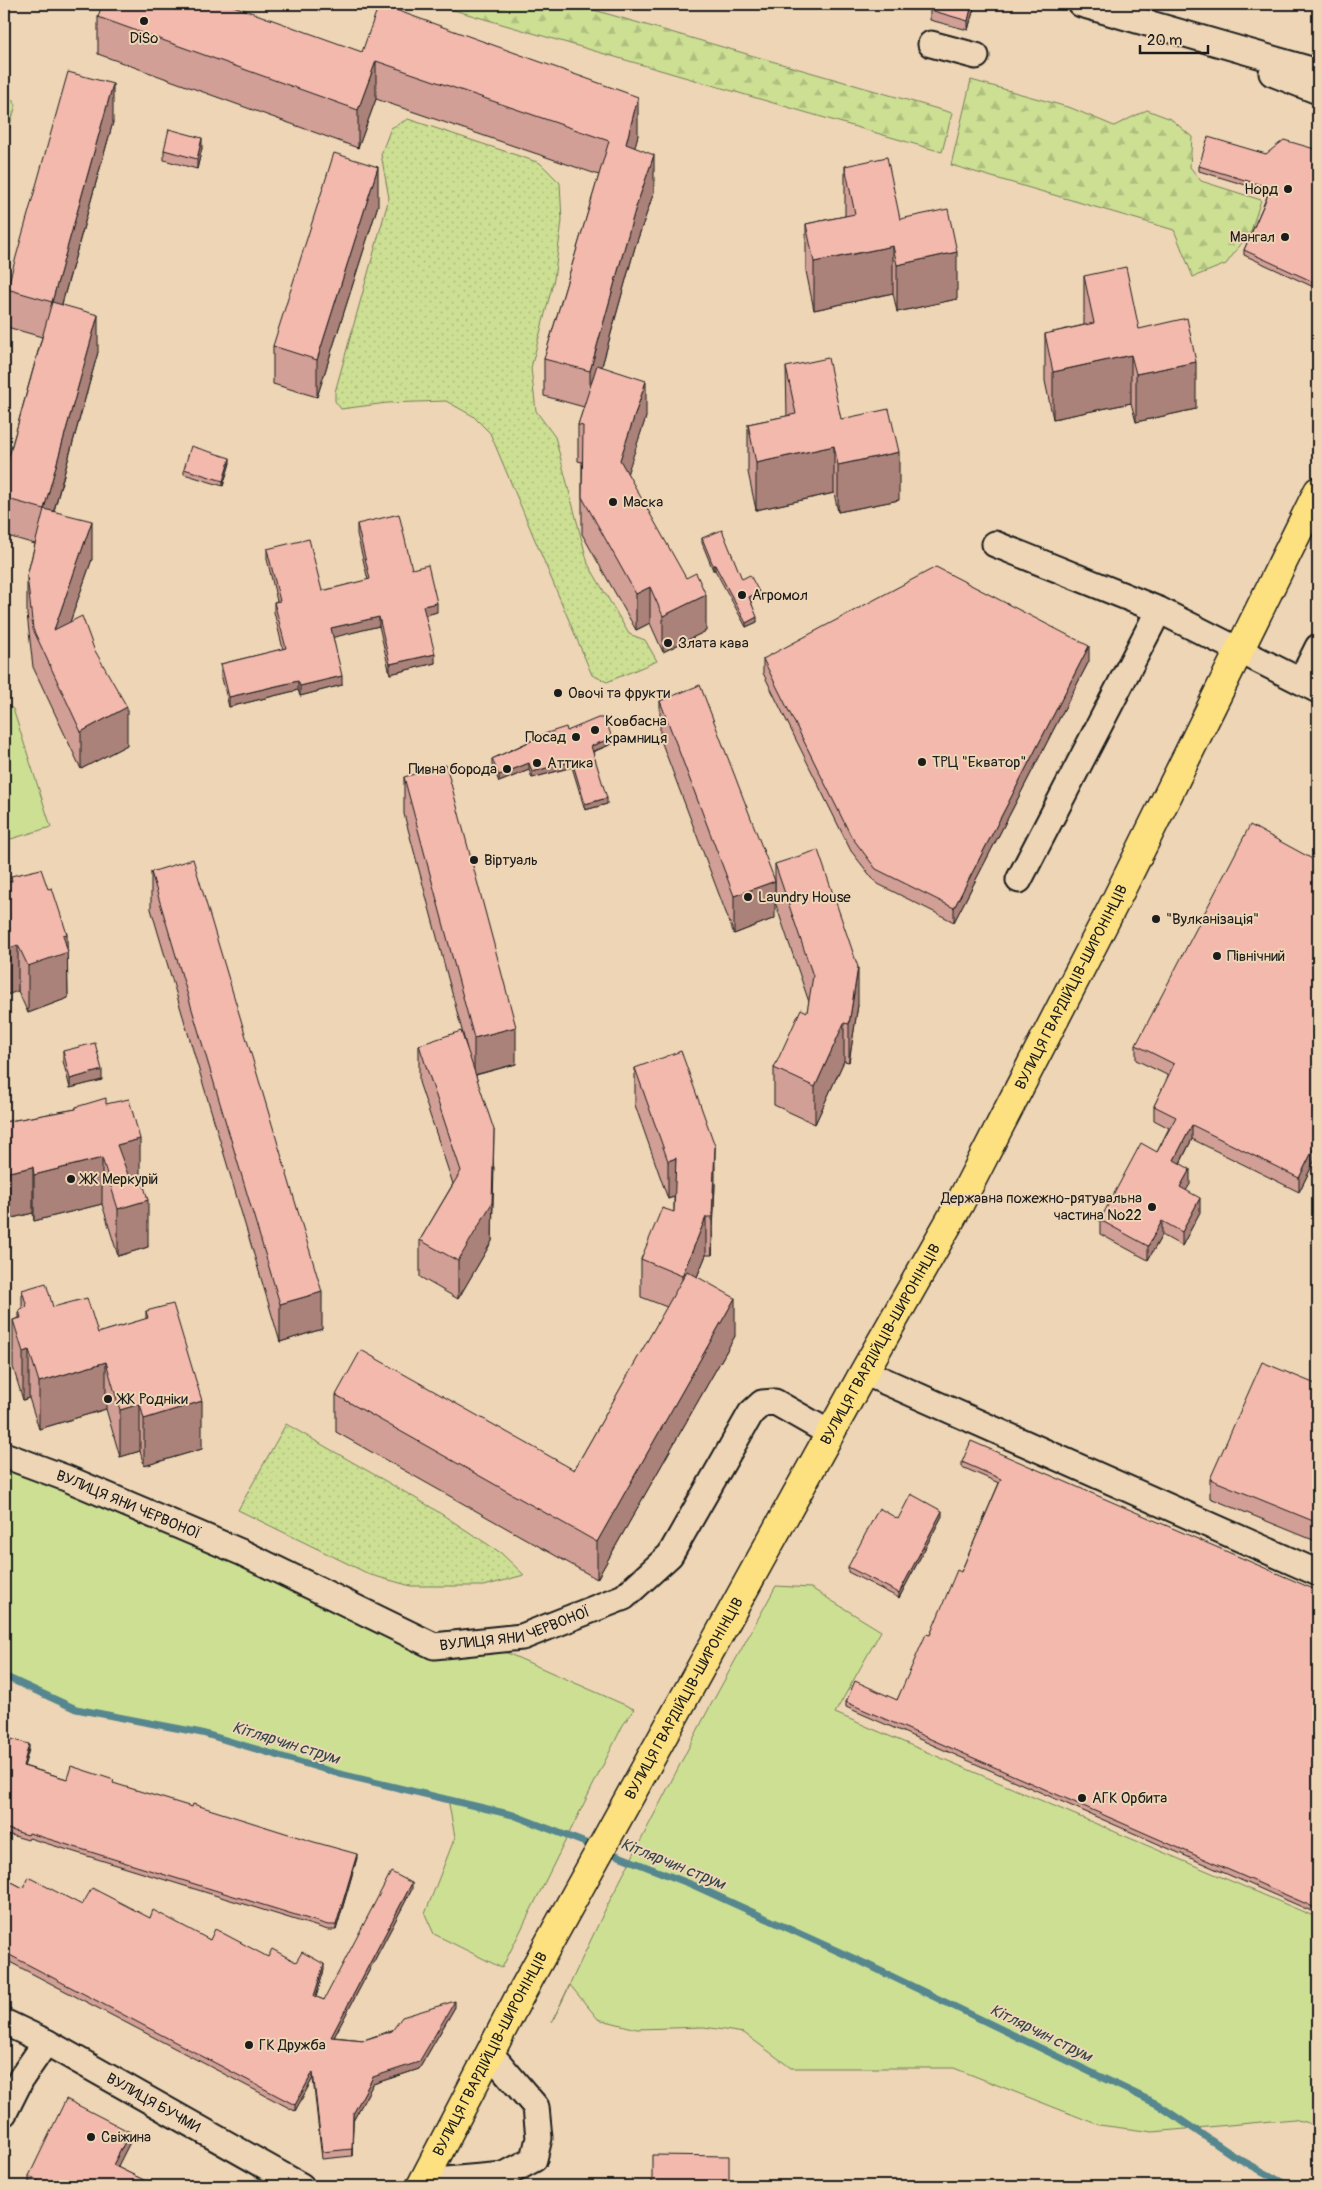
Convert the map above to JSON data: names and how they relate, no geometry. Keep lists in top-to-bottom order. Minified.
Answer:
{"streets":{"main road":["ВУЛИЦЯ ГВАРДІЙЦІВ-ШИРОНІНЦІВ"],"street":["ВУЛИЦЯ ЯНИ ЧЕРВОНОЇ","ВУЛИЦЯ БУЧМИ"]},"crossings":[["ВУЛИЦЯ ГВАРДІЙЦІВ-ШИРОНІНЦІВ","ВУЛИЦЯ ЯНИ ЧЕРВОНОЇ"]],"water":["Кітлярчин струм"],"places":["DiSo","Норд","Мангал","Маска","Агромол","Злата кава","Овочі та фрукти","Ковбасна крамниця","Посад","ТРЦ \"Екватор\"","Аттика","Пивна борода","Віртуаль","Laundry House","\"Вулканізація\"","Північний","ЖК Меркурій","Державна пожежно-рятувальна частина №22","ЖК Родніки","АГК Орбита","ГК Дружба","Свіжина"],"scale_bar":"20 m"}
